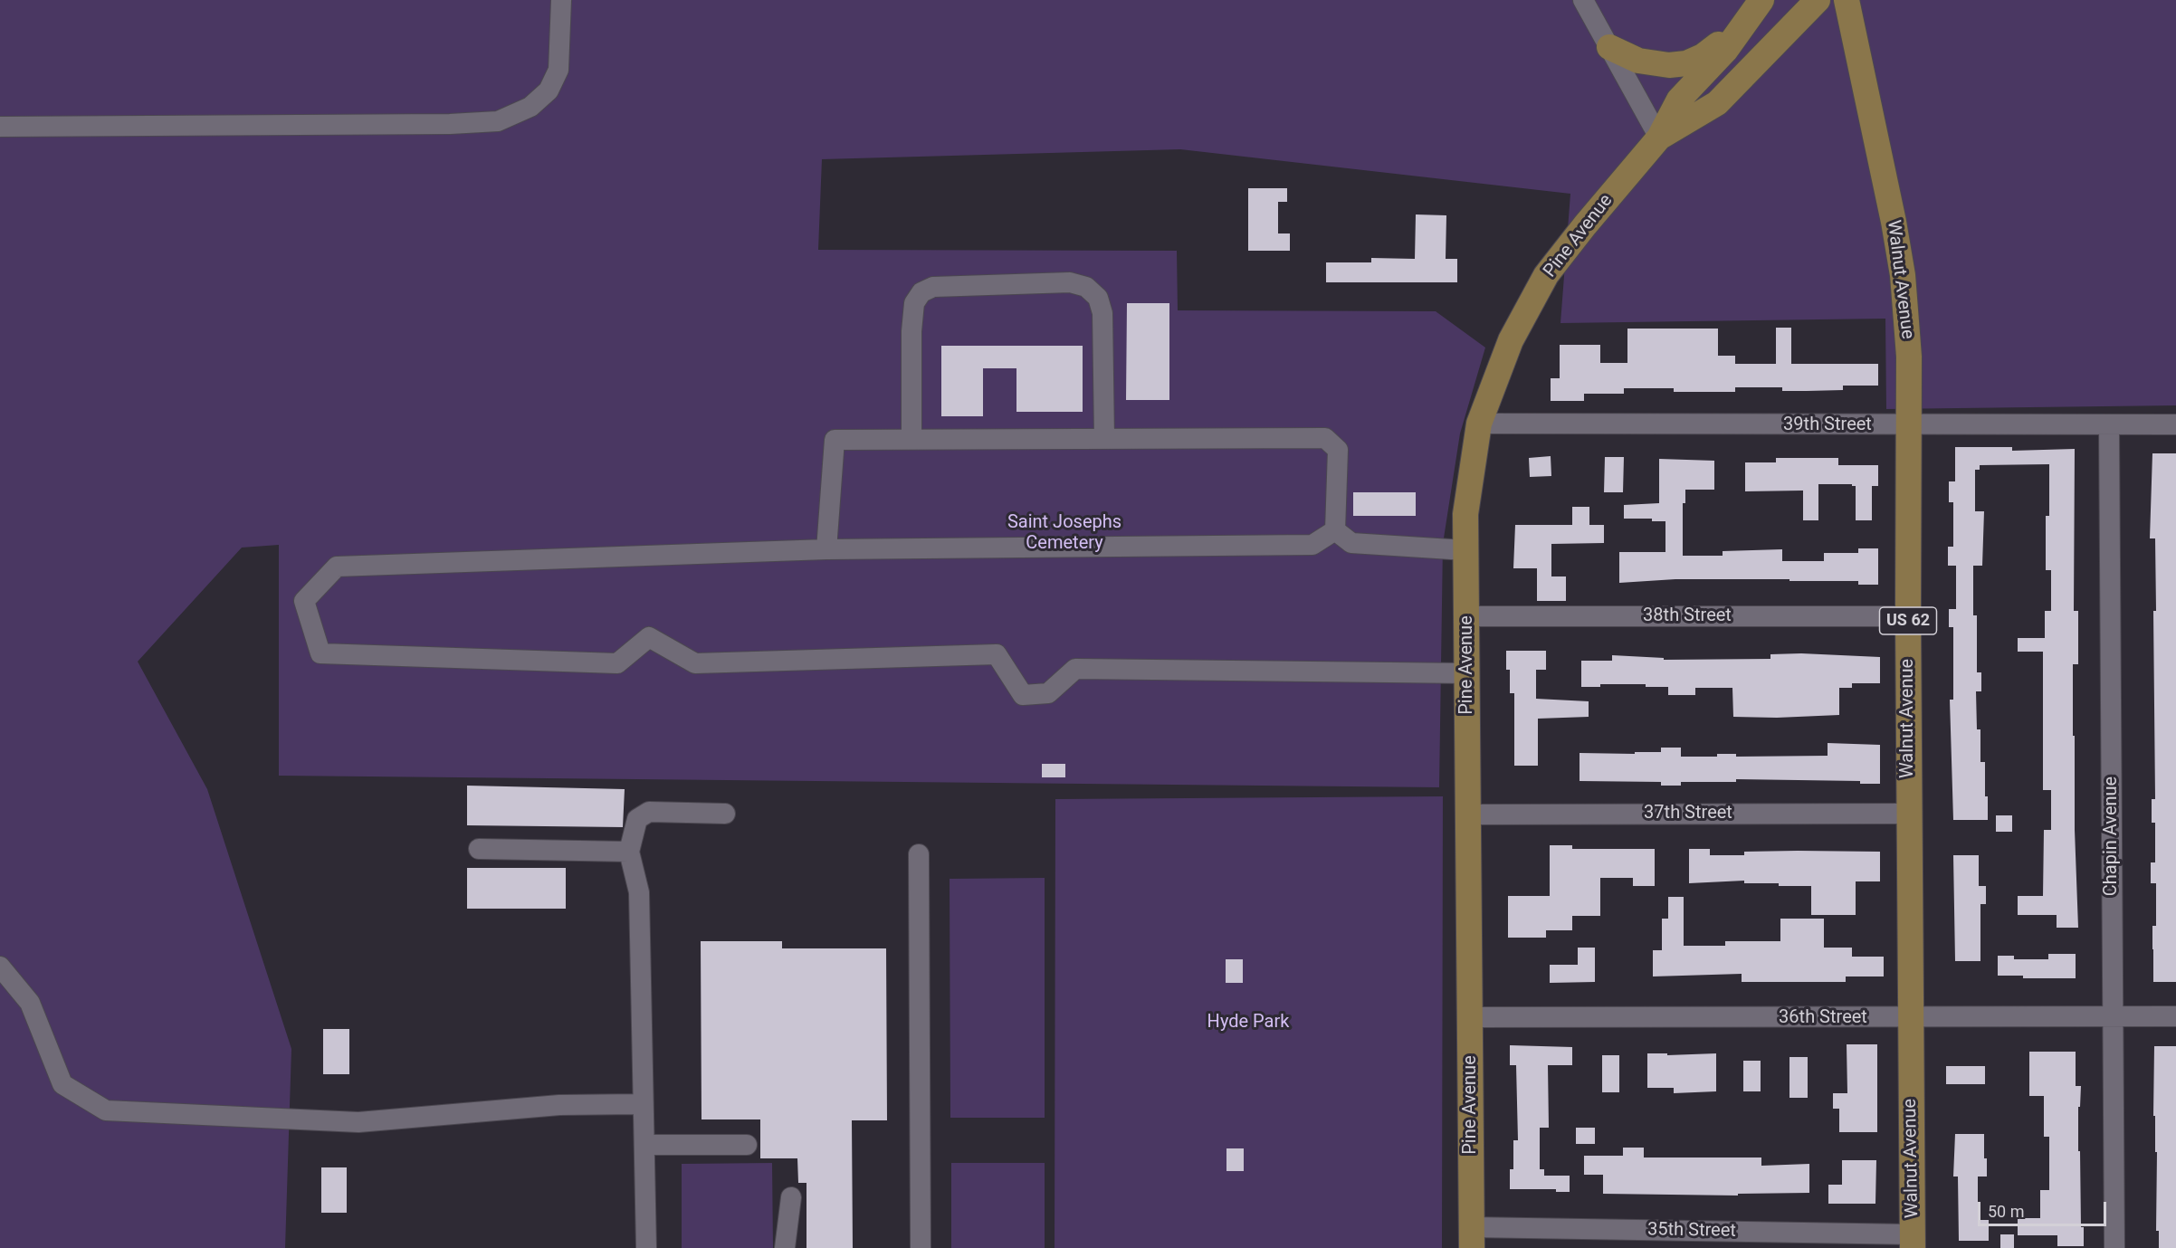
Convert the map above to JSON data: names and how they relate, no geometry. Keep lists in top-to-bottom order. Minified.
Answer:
{"streets":{"main road":["Pine Avenue","Walnut Avenue","US 62"],"street":["39th Street","38th Street","37th Street","Chapin Avenue","36th Street","35th Street"]},"crossings":[["Pine Avenue","39th Street"],["Pine Avenue","38th Street"],["Pine Avenue","37th Street"],["Pine Avenue","36th Street"],["Pine Avenue","35th Street"],["Walnut Avenue","39th Street"],["Walnut Avenue","38th Street"],["Walnut Avenue","37th Street"],["Walnut Avenue","36th Street"],["Walnut Avenue","35th Street"],["39th Street","Chapin Avenue"],["Chapin Avenue","36th Street"]],"parks":["Saint Josephs Cemetery","Hyde Park"],"scale_bar":"50 m"}
